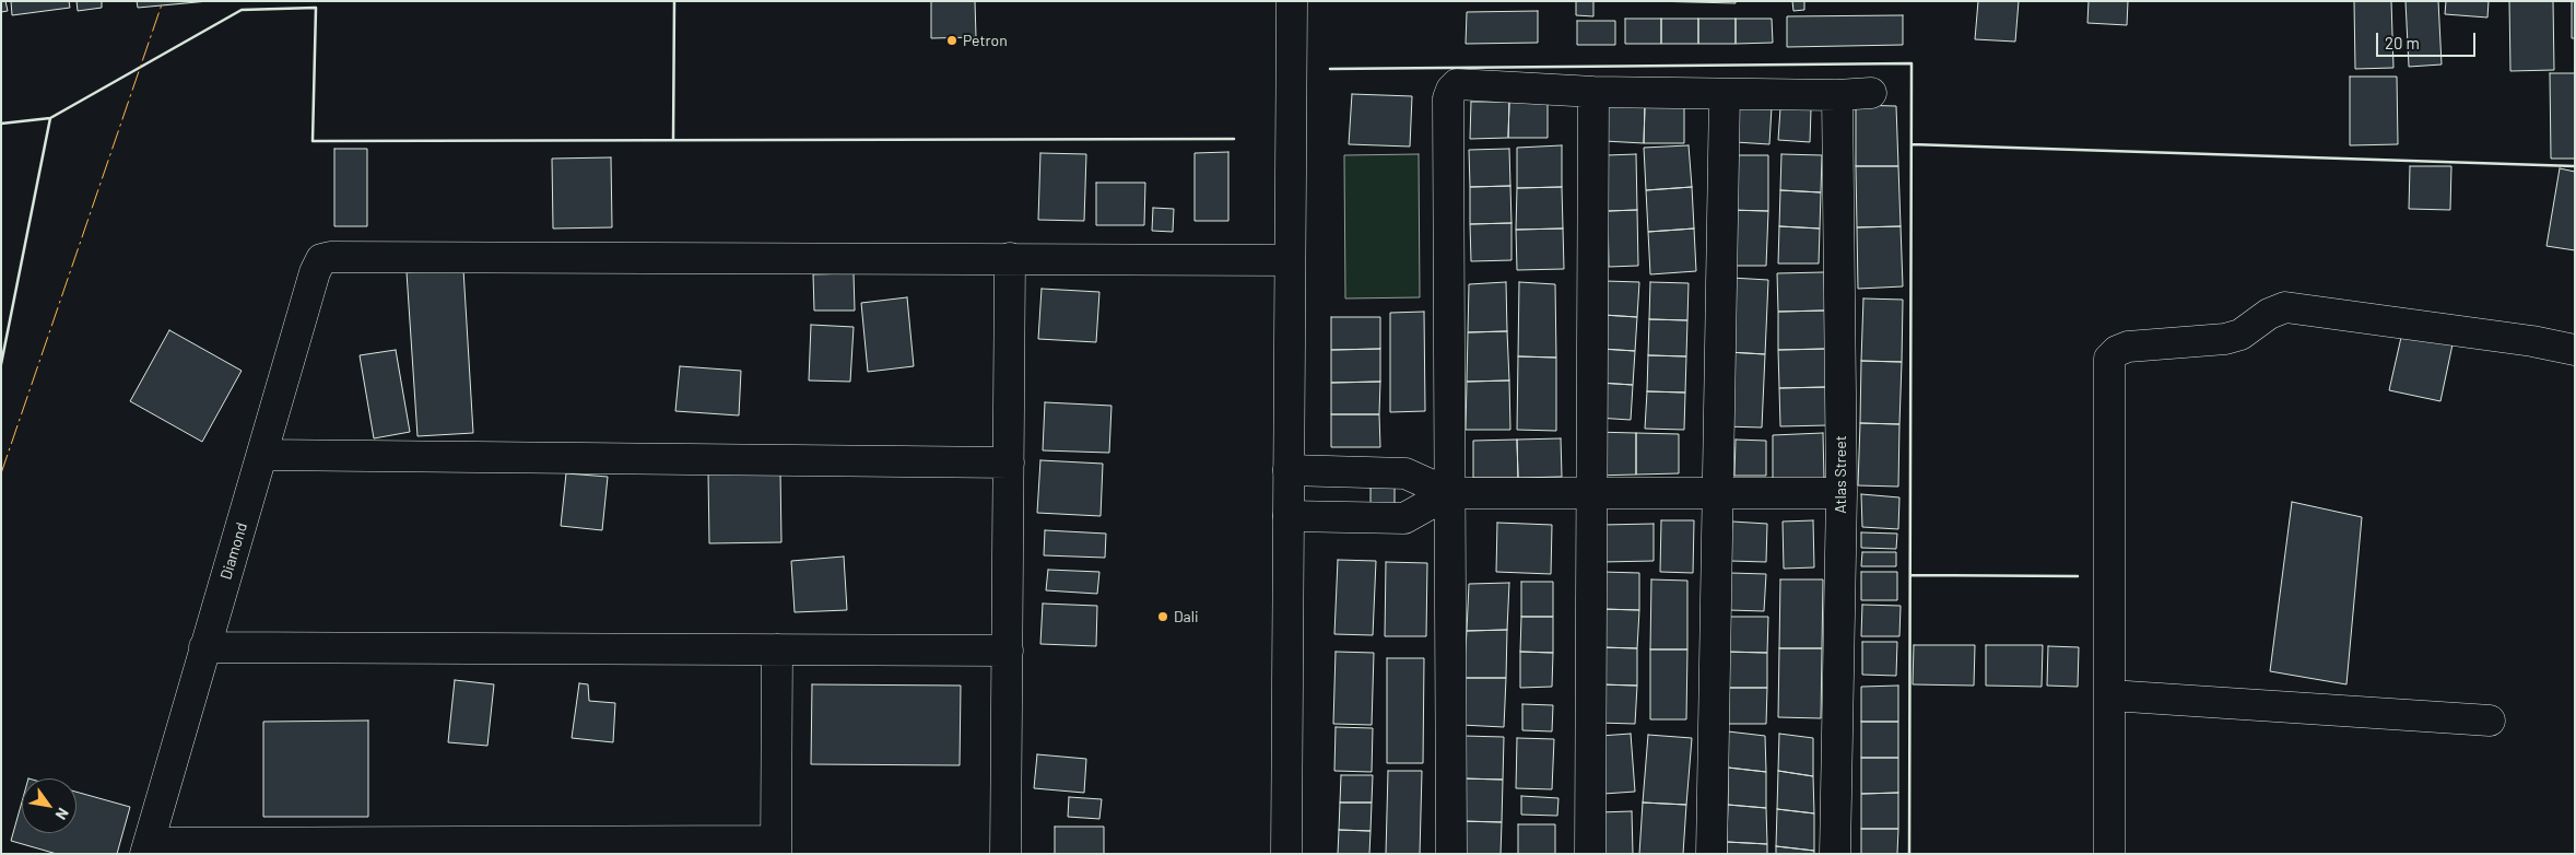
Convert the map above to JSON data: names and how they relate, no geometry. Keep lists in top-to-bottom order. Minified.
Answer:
{"streets":{"street":["Atlas Street","Diamond"]},"places":["Petron","Dali"],"scale_bar":"20 m","north":"bottom right"}
